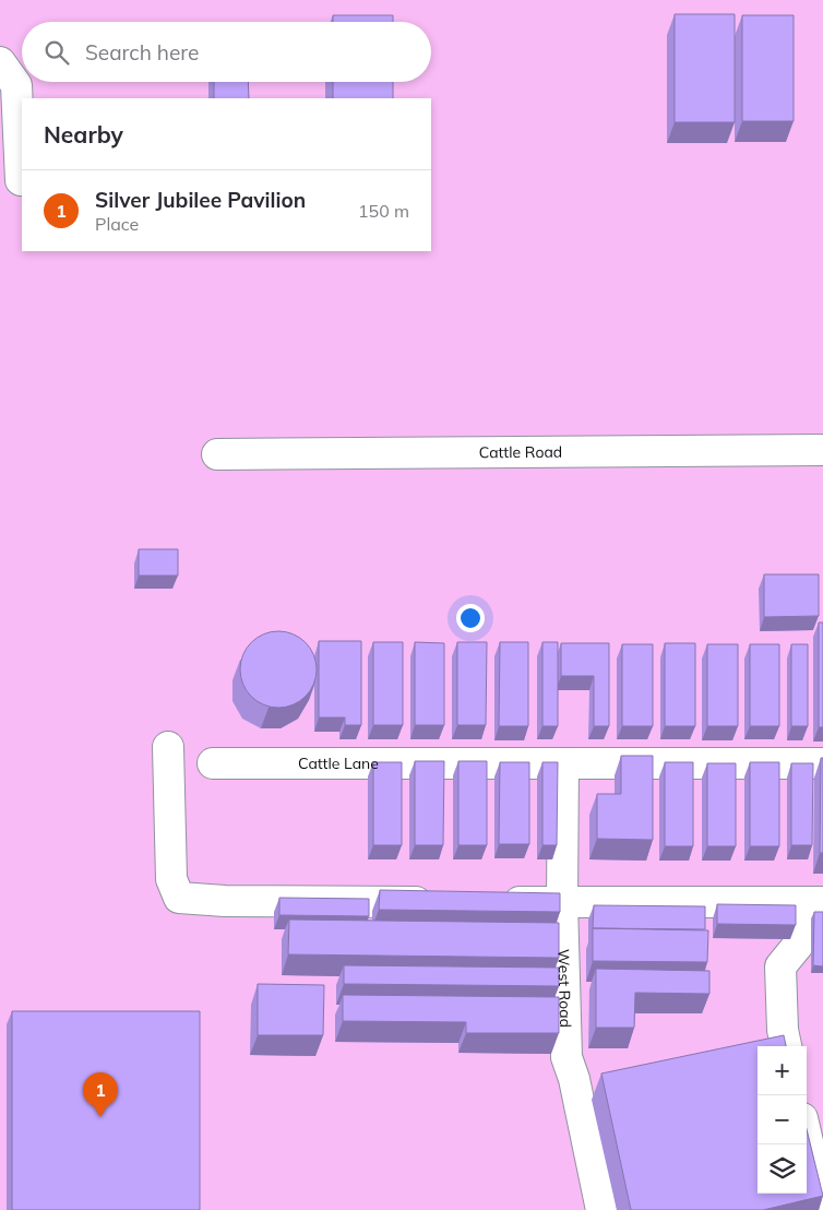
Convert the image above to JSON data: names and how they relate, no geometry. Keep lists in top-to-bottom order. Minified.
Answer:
{"streets":{"lane":["Cattle Road","Cattle Lane","West Road"]},"crossings":[["Cattle Lane","West Road"]],"page":{"search":"Search here","heading":"Nearby","list":[{"mark":"1","name":"Silver Jubilee Pavilion","note":"Place","value":"150 m"}],"map_buttons":["+","−"],"pins":"1"}}
